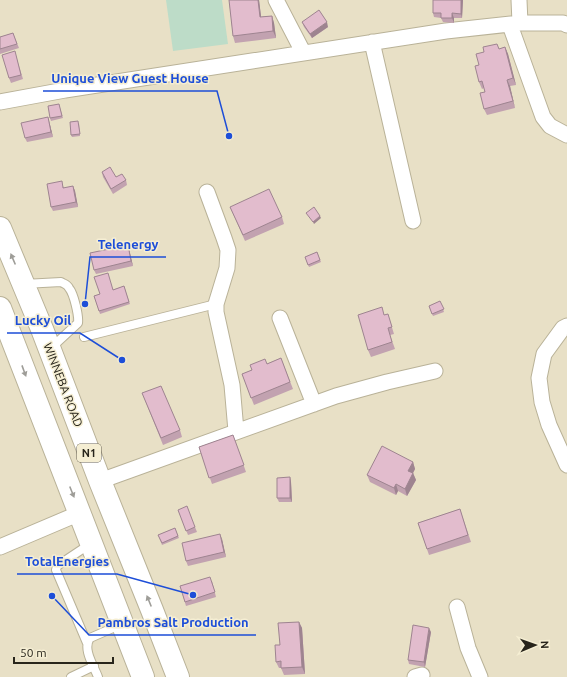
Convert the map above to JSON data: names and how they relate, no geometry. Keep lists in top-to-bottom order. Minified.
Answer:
{"streets":{"highway":["WINNEBA ROAD","N1"]},"places":["Unique View Guest House","Telenergy","Lucky Oil","TotalEnergies","Pambros Salt Production"],"scale_bar":"50 m","north":"right"}
